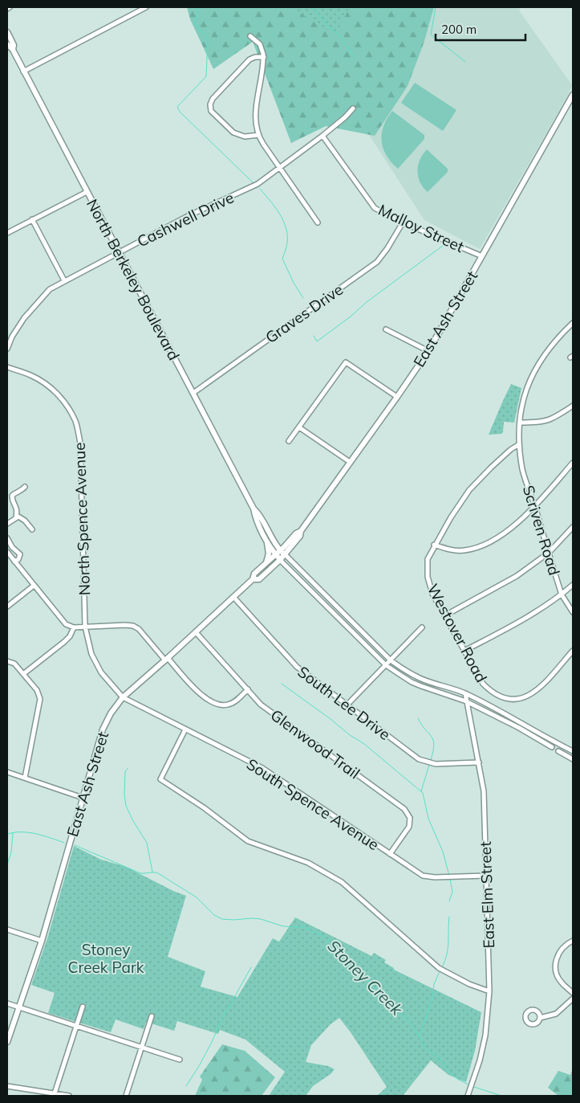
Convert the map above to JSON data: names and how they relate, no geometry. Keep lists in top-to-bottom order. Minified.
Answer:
{"streets":{"main road":["North Berkeley Boulevard","East Ash Street"],"street":["Cashwell Drive","Malloy Street","Graves Drive","North Spence Avenue","Scriven Road","Westover Road","South Lee Drive","Glenwood Trail","South Spence Avenue","East Elm Street"]},"crossings":[["Cashwell Drive","Malloy Street"],["Cashwell Drive","North Berkeley Boulevard"],["Malloy Street","Graves Drive"],["Malloy Street","East Ash Street"],["North Berkeley Boulevard","Graves Drive"],["North Berkeley Boulevard","East Ash Street"],["East Ash Street","North Spence Avenue"],["East Ash Street","South Lee Drive"],["East Ash Street","Glenwood Trail"],["East Ash Street","South Spence Avenue"],["North Spence Avenue","South Spence Avenue"],["Scriven Road","Westover Road"],["South Lee Drive","East Elm Street"],["Glenwood Trail","South Spence Avenue"],["South Spence Avenue","East Elm Street"]],"water":["Stoney Creek"],"parks":["Stoney Creek Park"],"scale_bar":"200 m"}
